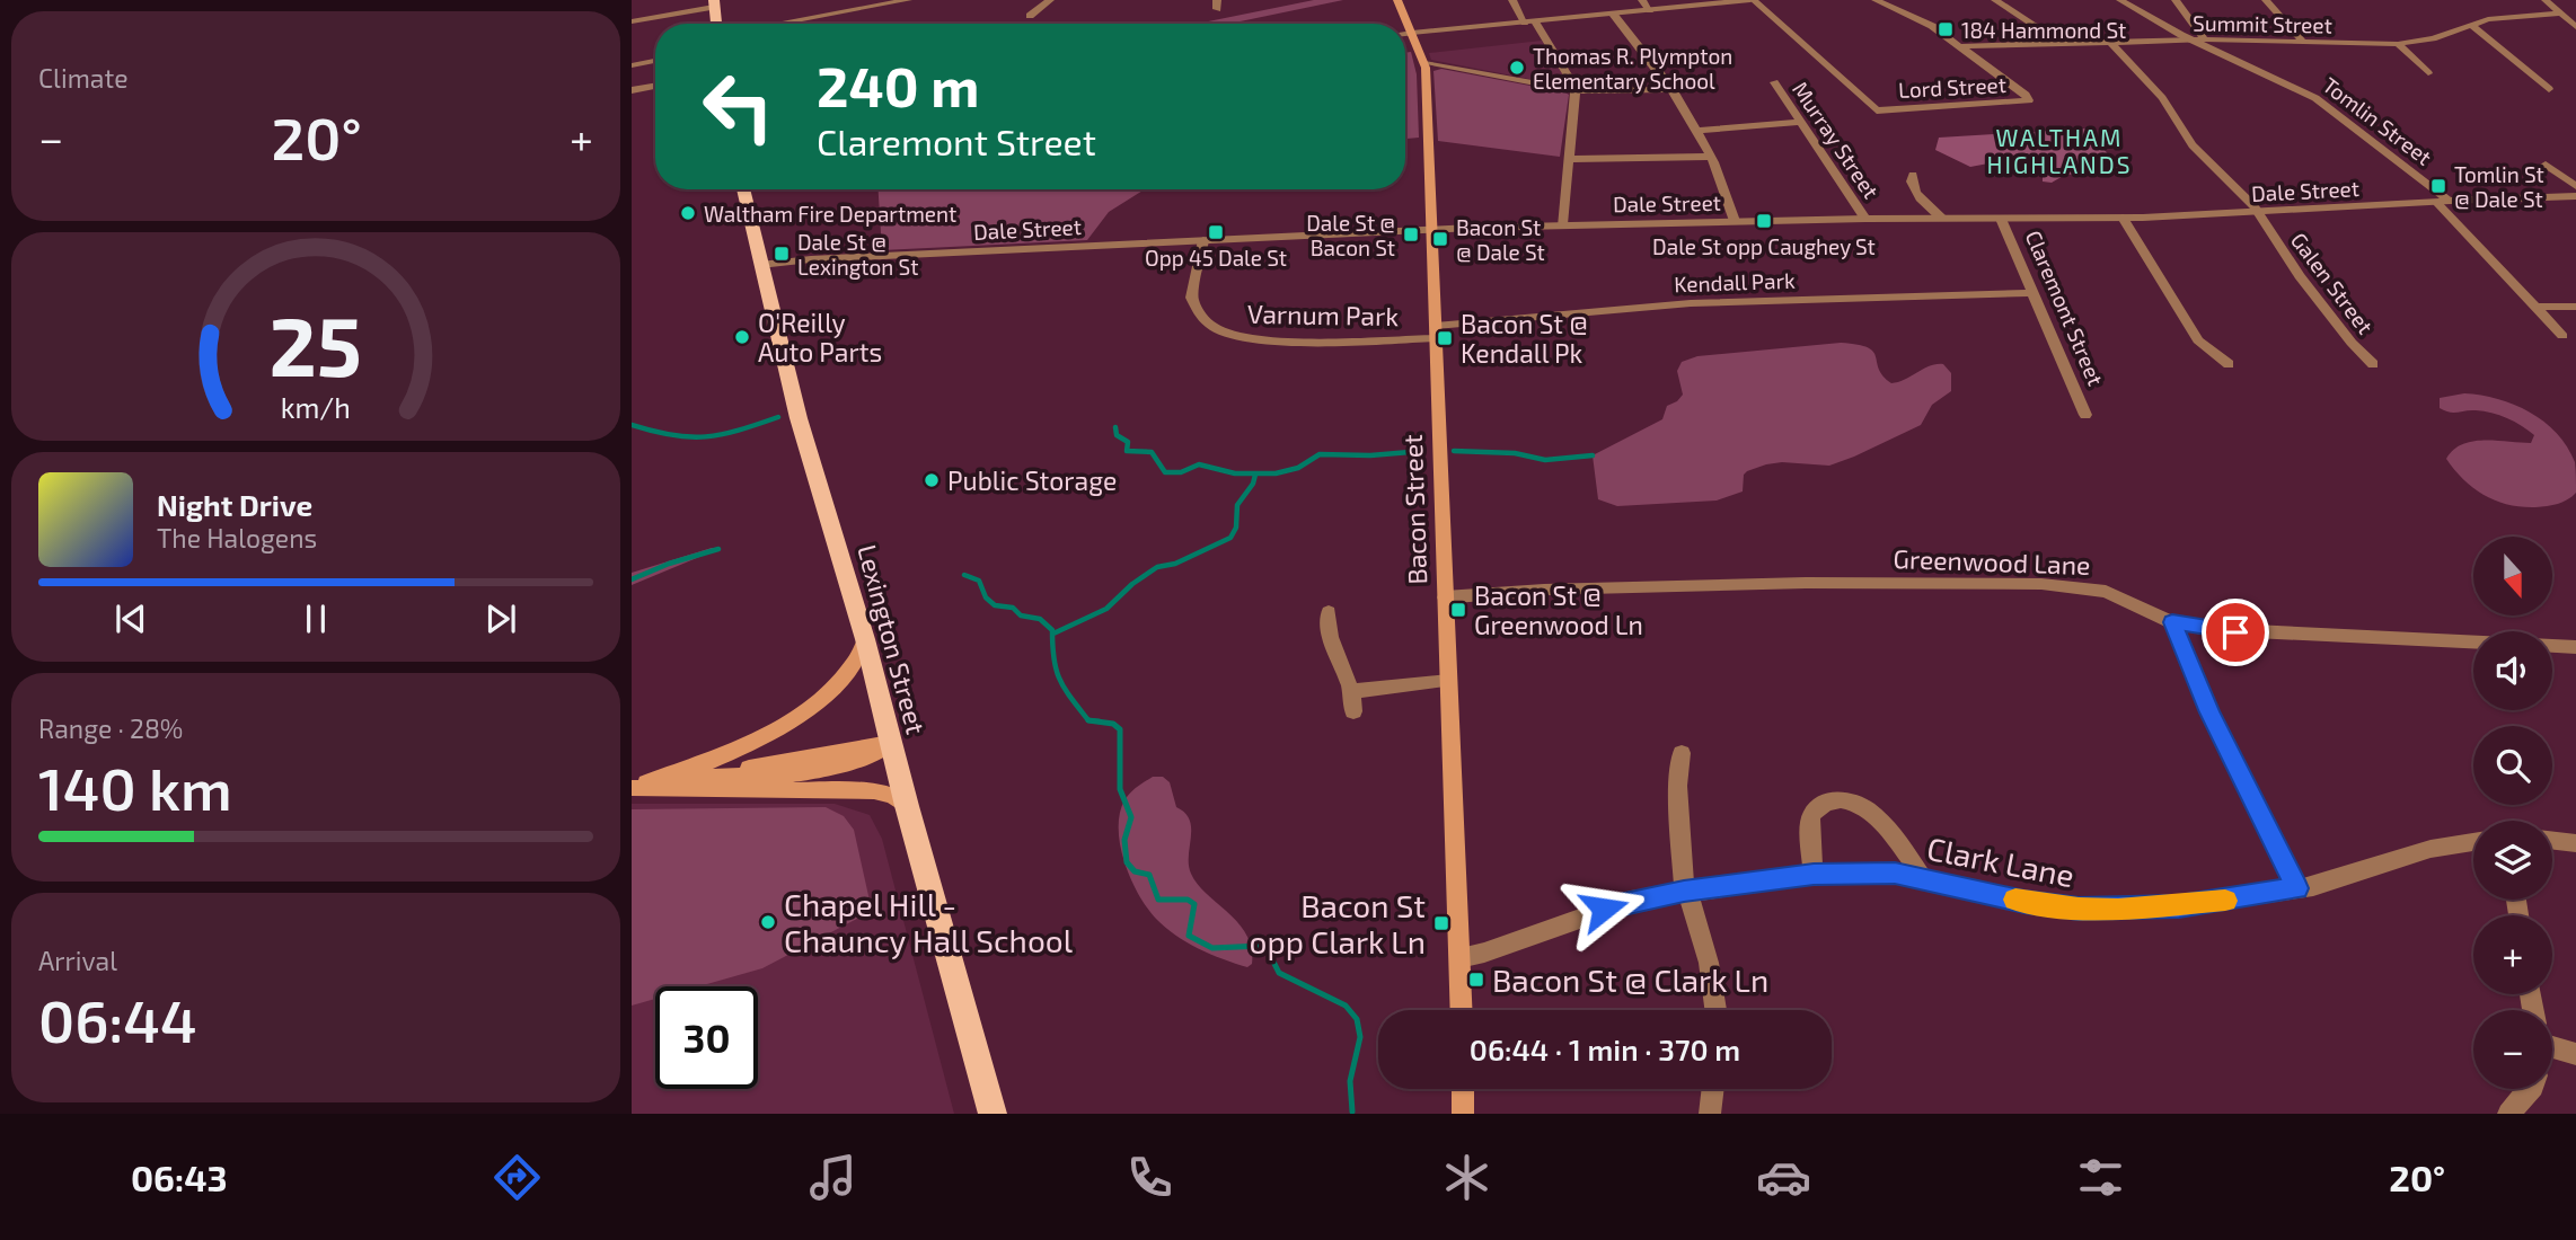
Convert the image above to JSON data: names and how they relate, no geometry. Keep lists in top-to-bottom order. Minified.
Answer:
{"streets":{"main road":["Bacon Street","Lexington Street"],"street":["Summit Street","Lord Street","Tomlin Street","Murray Street","Dale Street","Kendall Park","Galen Street","Claremont Street","Varnum Park","Greenwood Lane","Clark Lane"]},"crossings":[["Summit Street","Lord Street"],["Summit Street","Tomlin Street"],["Summit Street","Galen Street"],["Tomlin Street","Dale Street"],["Murray Street","Dale Street"],["Dale Street","Galen Street"],["Dale Street","Claremont Street"],["Dale Street","Varnum Park"],["Dale Street","Bacon Street"],["Dale Street","Lexington Street"],["Kendall Park","Claremont Street"],["Kendall Park","Varnum Park"],["Kendall Park","Bacon Street"],["Varnum Park","Bacon Street"],["Bacon Street","Greenwood Lane"],["Bacon Street","Clark Lane"]],"districts":["WALTHAM HIGHLANDS"],"places":{"transit":["184 Hammond St","Tomlin St @ Dale St","Dale St opp Caughey St","Opp 45 Dale St","Dale St @ Bacon St","Bacon St @ Dale St","Dale St @ Lexington St","Bacon St @ Kendall Pk","Bacon St @ Greenwood Ln","Bacon St opp Clark Ln","Bacon St @ Clark Ln"],"other":["Thomas R. Plympton Elementary School","Waltham Fire Department","O'Reilly Auto Parts","Public Storage","Chapel Hill - Chauncy Hall School"]},"north":"bottom","page":{"tile":["Climate",["Range · 28%","140 km"],["Arrival","06:44"]],"turn":["240 m","Claremont Street"],"heat":["−","20°","+"],"song":["Night Drive","The Halogens"],"map_buttons":["+","−"],"limit":"30","trip":"06:44 · 1 min · 370 m","tabs":["06:43","20°"],"gauge":["25","km/h"]}}
